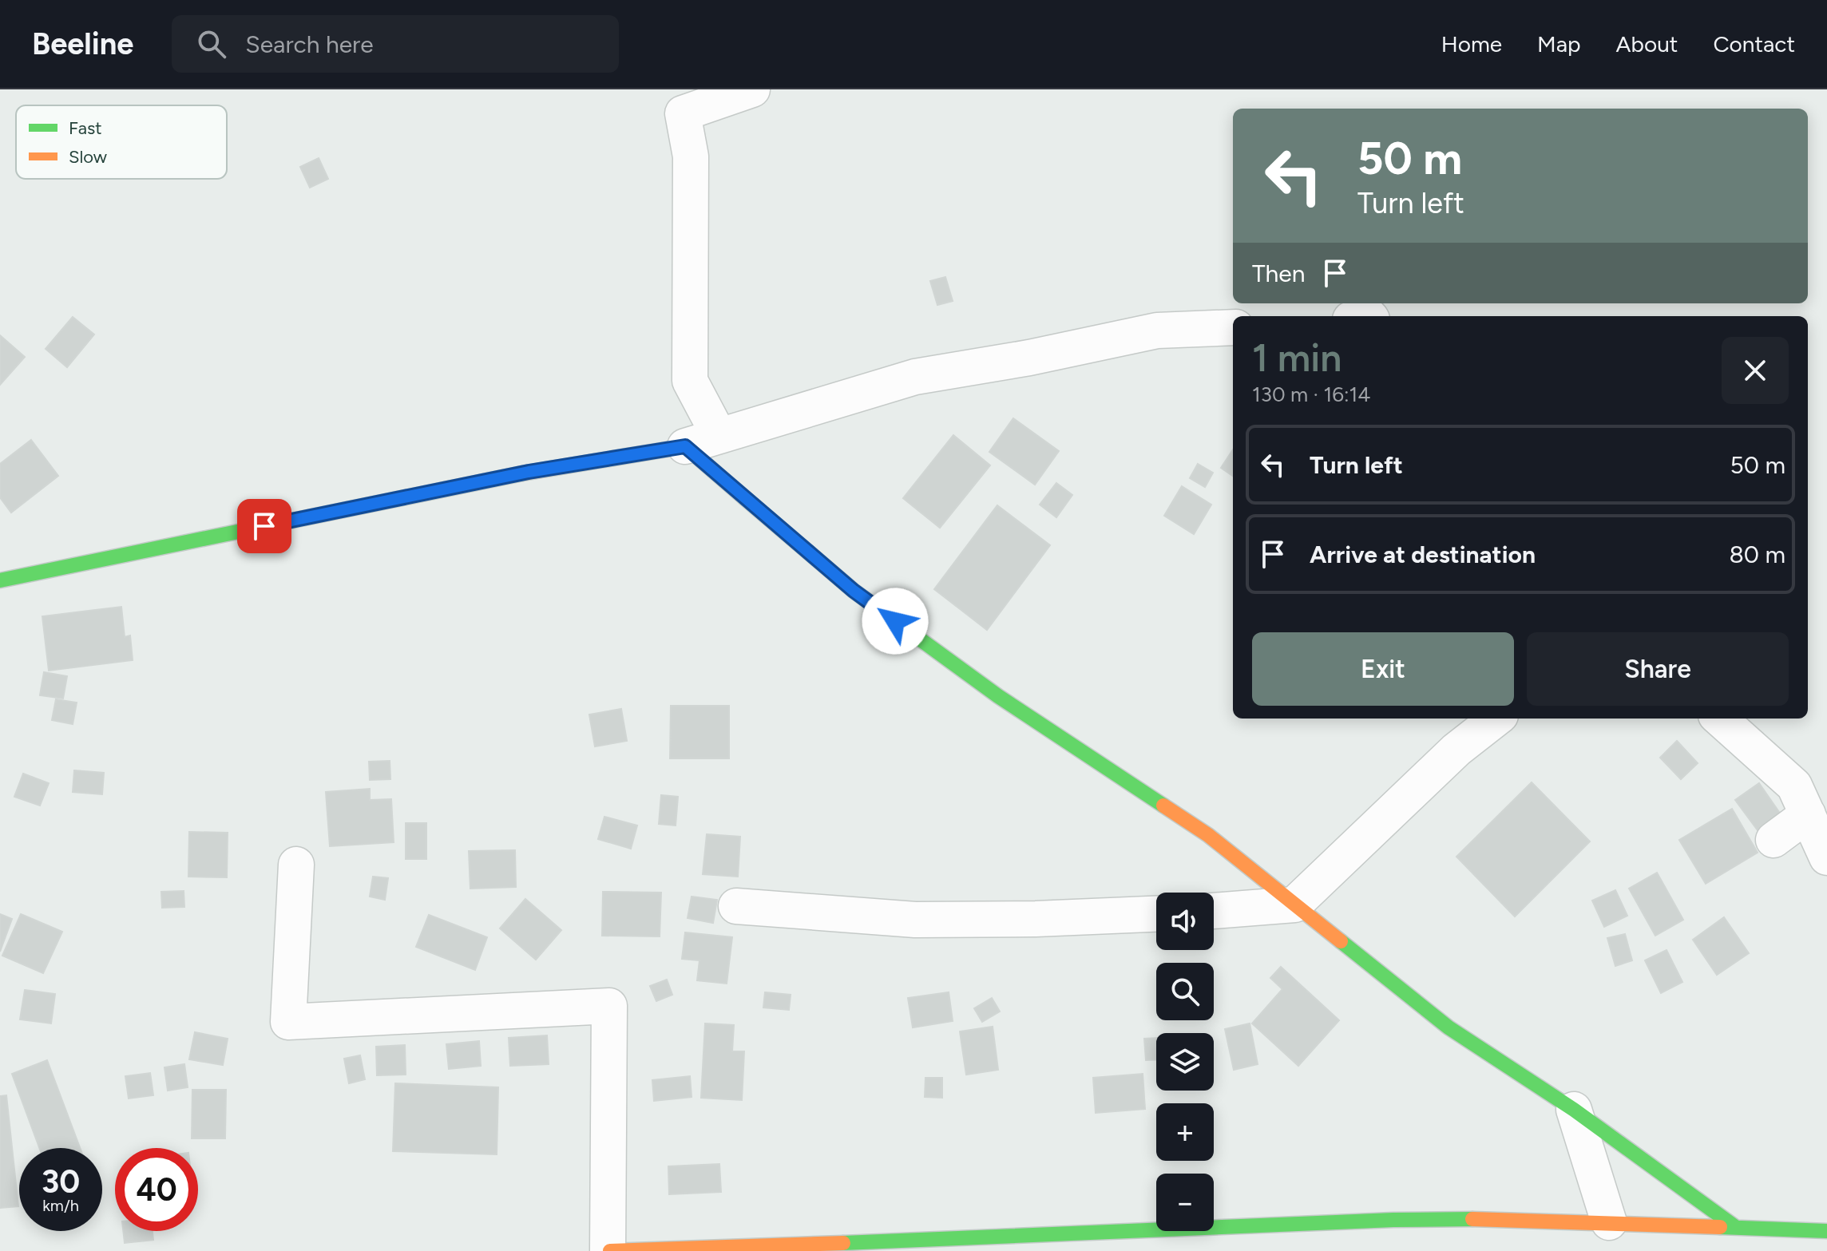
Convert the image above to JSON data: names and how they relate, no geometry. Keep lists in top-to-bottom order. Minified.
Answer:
{"legend":["Fast","Slow"],"page":{"header":"Beeline","search":"Search here","nav":["Home","Map","About","Contact"],"turn":["50 m","Turn left"],"then":"Then","heading":["1 min","130 m · 16:14"],"list":[{"name":"Turn left","value":"50 m"},{"name":"Arrive at destination","value":"80 m"}],"buttons":["Exit","Share"],"map_buttons":["+","−"],"speed":"30 km/h","limit":"40"}}
